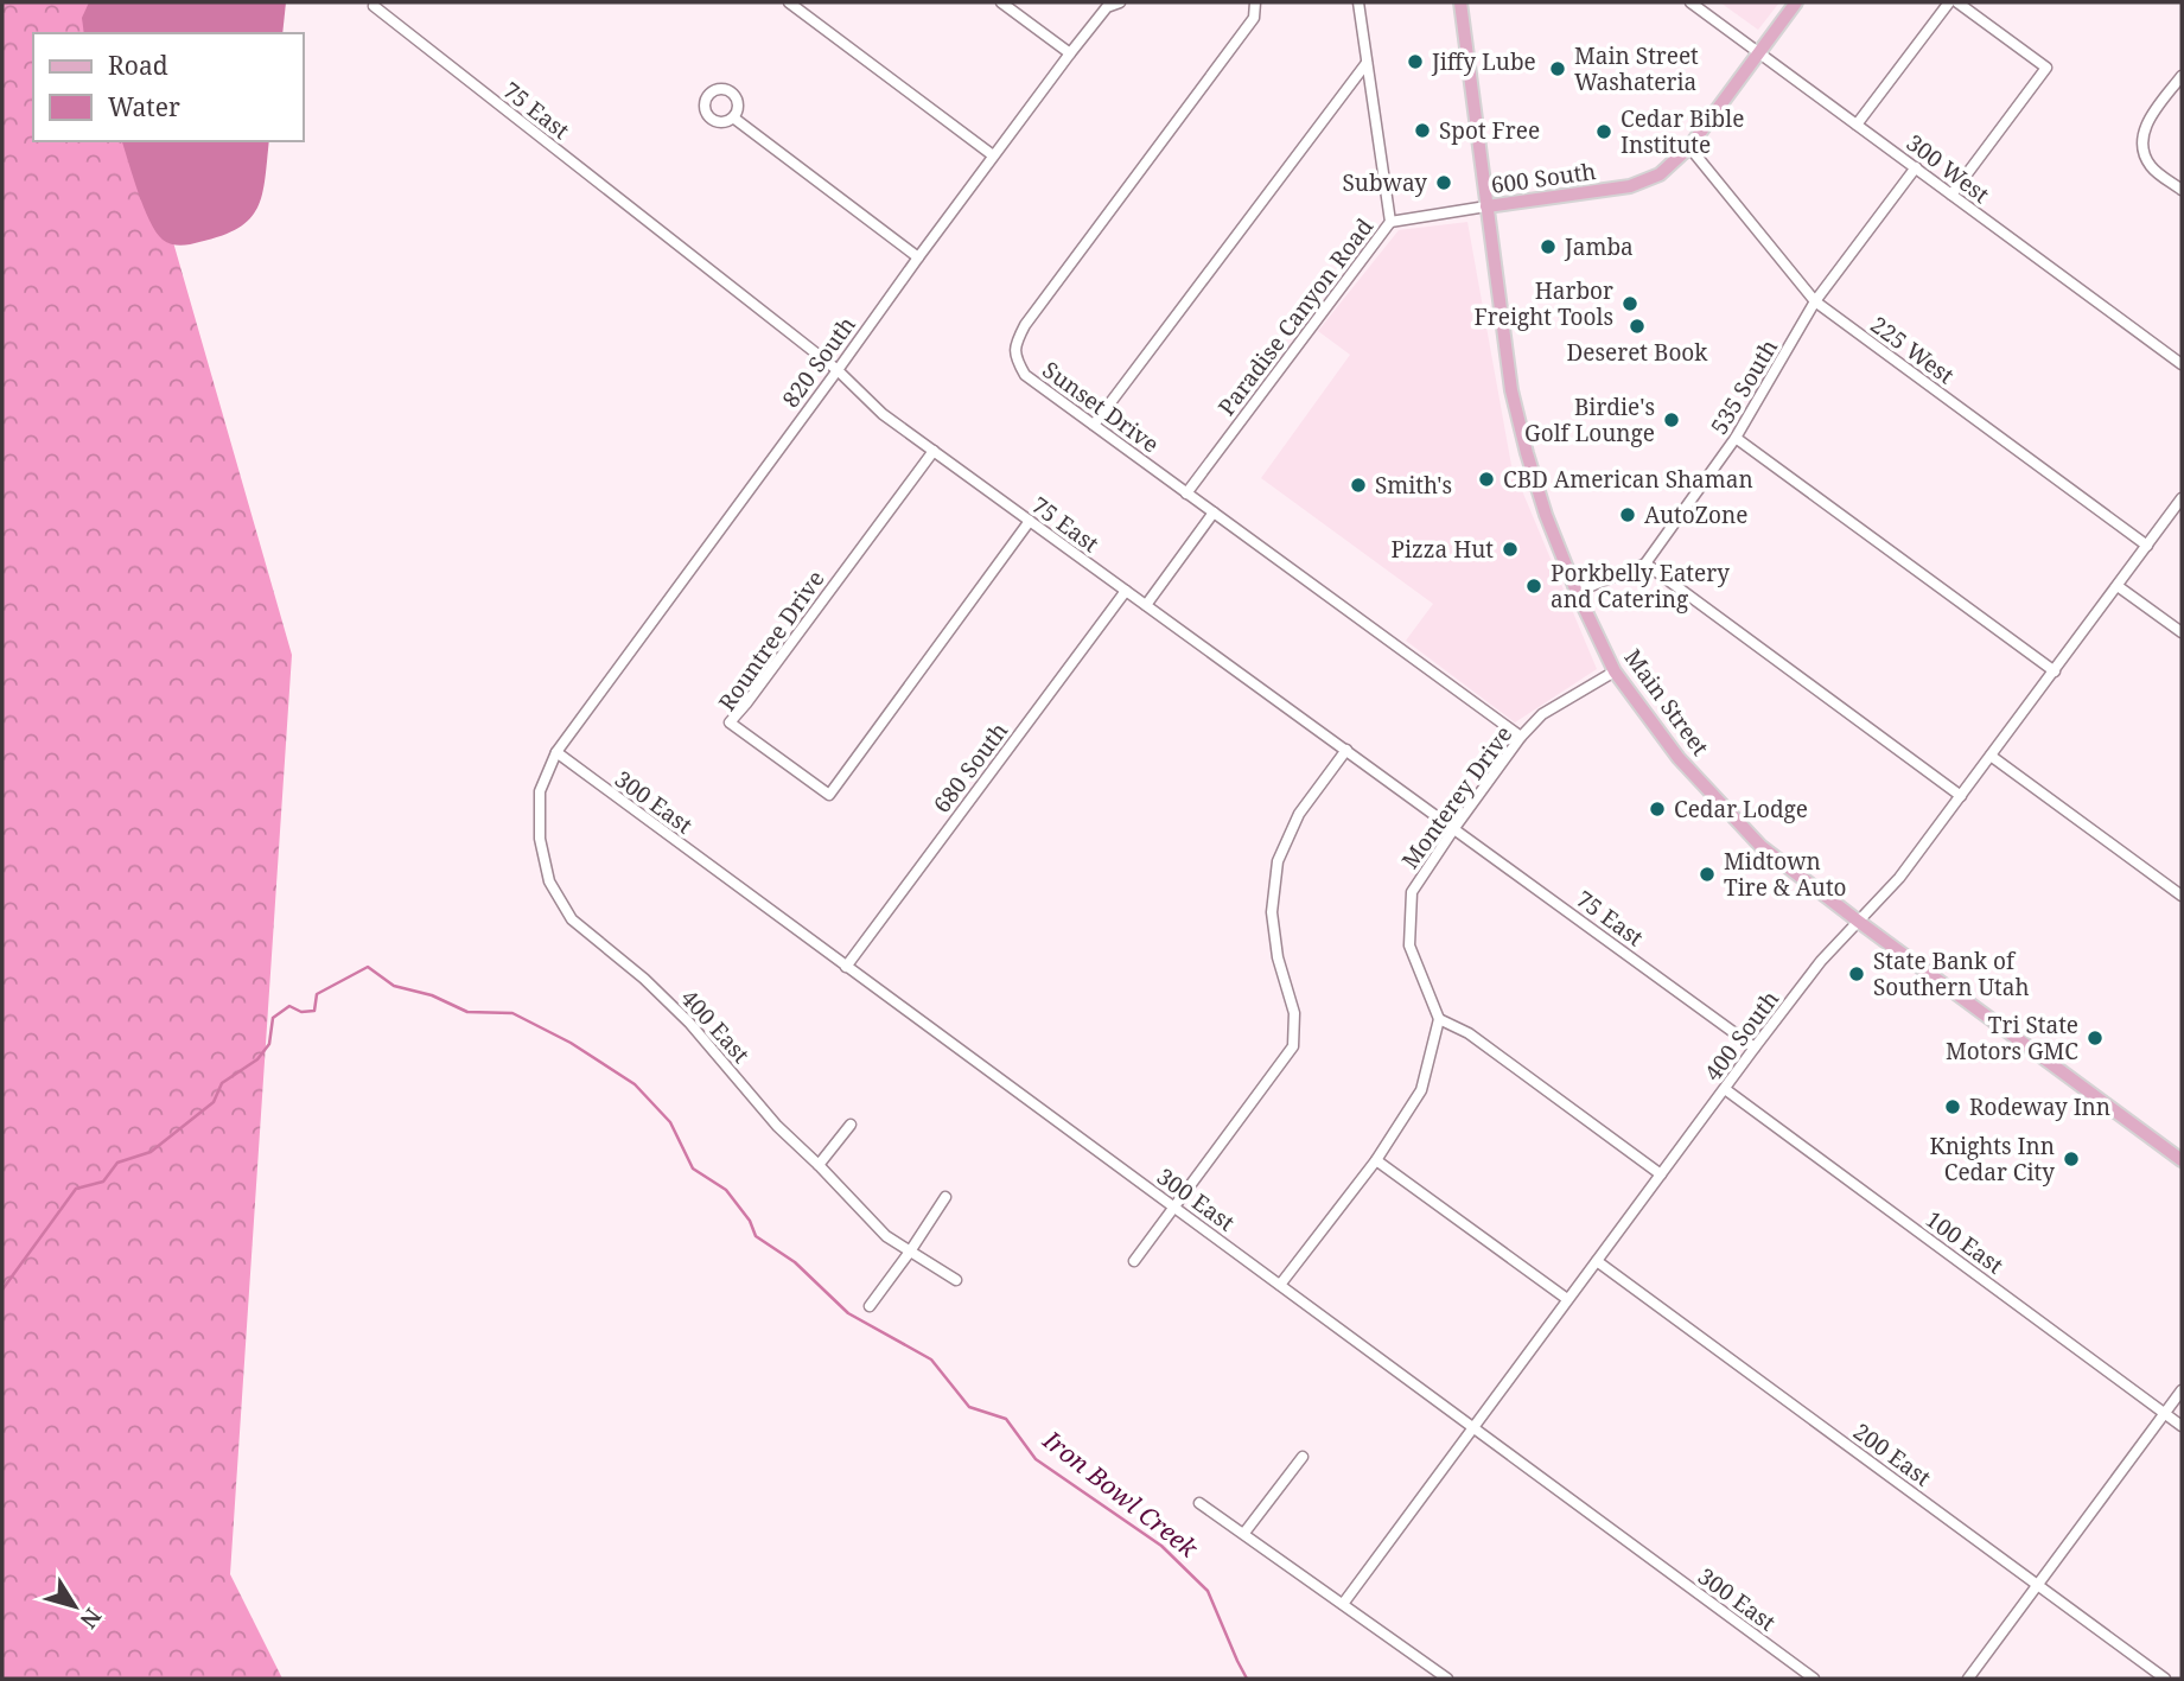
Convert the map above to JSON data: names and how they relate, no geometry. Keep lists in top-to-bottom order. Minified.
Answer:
{"streets":{"main road":["600 South","Main Street"],"street":["75 East","300 West","Paradise Canyon Road","225 West","820 South","535 South","Sunset Drive","Rountree Drive","680 South","Monterey Drive","300 East","400 East","400 South","100 East","200 East"]},"crossings":[["75 East","820 South"],["75 East","Rountree Drive"],["75 East","680 South"],["75 East","Monterey Drive"],["75 East","400 South"],["300 West","600 South"],["300 West","535 South"],["600 South","Paradise Canyon Road"],["600 South","225 West"],["600 South","Main Street"],["Paradise Canyon Road","Sunset Drive"],["225 West","535 South"],["225 West","400 South"],["820 South","300 East"],["820 South","400 East"],["Sunset Drive","Monterey Drive"],["Main Street","Monterey Drive"],["Main Street","400 South"],["680 South","300 East"],["300 East","400 East"],["300 East","400 South"],["400 South","100 East"],["400 South","200 East"]],"water":["Iron Bowl Creek"],"places":["Jiffy Lube","Main Street Washateria","Spot Free","Cedar Bible Institute","Subway","Jamba","Harbor Freight Tools","Deseret Book","Birdie's Golf Lounge","CBD American Shaman","Smith's","AutoZone","Pizza Hut","Porkbelly Eatery and Catering","Cedar Lodge","Midtown Tire & Auto","State Bank of Southern Utah","Tri State Motors GMC","Rodeway Inn","Knights Inn Cedar City"],"legend":["Road","Water"],"north":"bottom right"}
